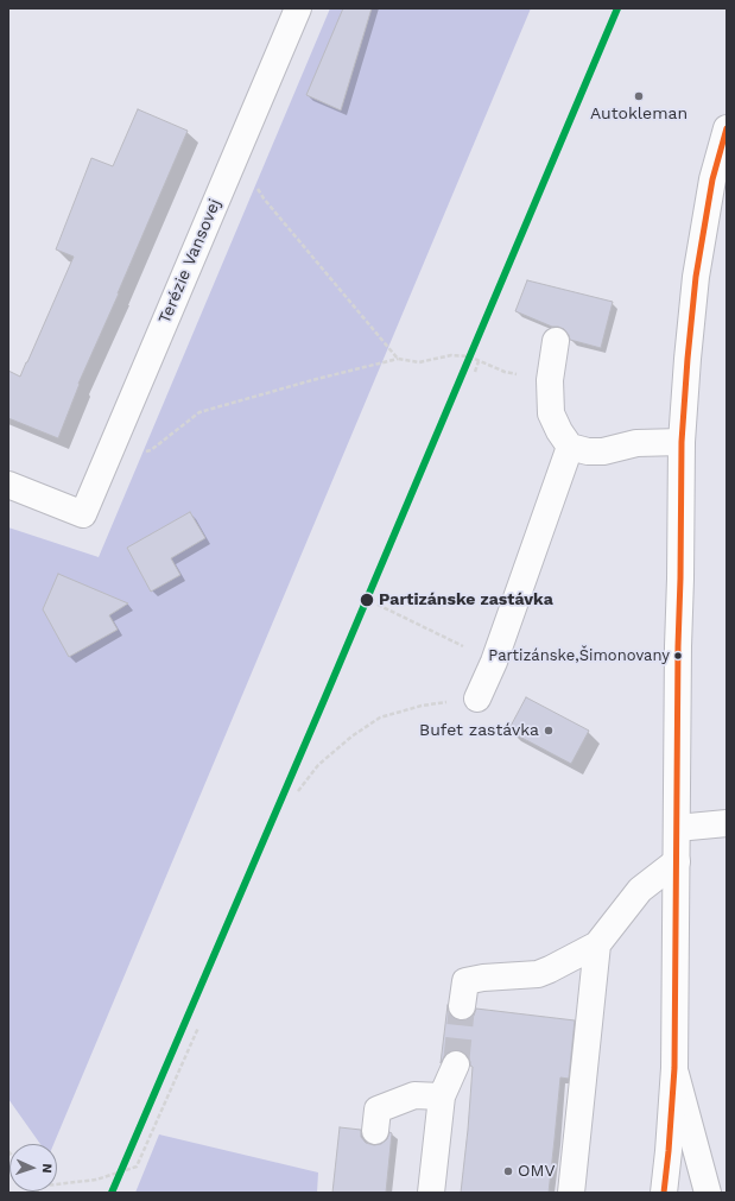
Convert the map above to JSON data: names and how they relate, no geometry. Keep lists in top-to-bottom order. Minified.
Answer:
{"streets":{"main road":["Terézie Vansovej"]},"places":["Autokleman","Partizánske zastávka","Partizánske,Šimonovany","Bufet zastávka","OMV"],"north":"right"}
